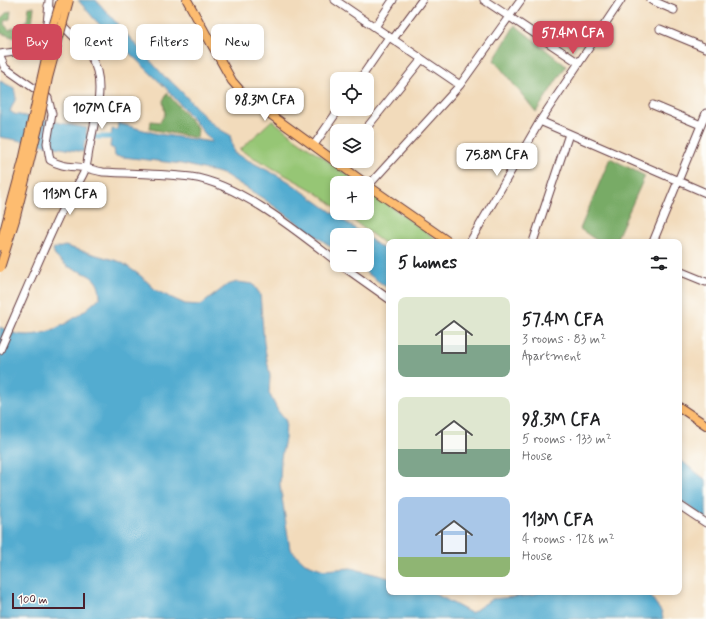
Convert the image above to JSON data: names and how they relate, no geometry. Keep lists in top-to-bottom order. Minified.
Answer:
{"scale_bar":"100 m","page":{"price":["57.4M CFA","98.3M CFA","107M CFA","75.8M CFA","113M CFA"],"chip":["Buy","Rent","Filters","New"],"map_buttons":["+","−"],"heading":"5 homes","list":[{"name":"57.4M CFA","note":"3 rooms · 83 m² · Apartment"},{"name":"98.3M CFA","note":"5 rooms · 133 m² · House"},{"name":"113M CFA","note":"4 rooms · 128 m² · House"}],"scale":"100 m"}}
